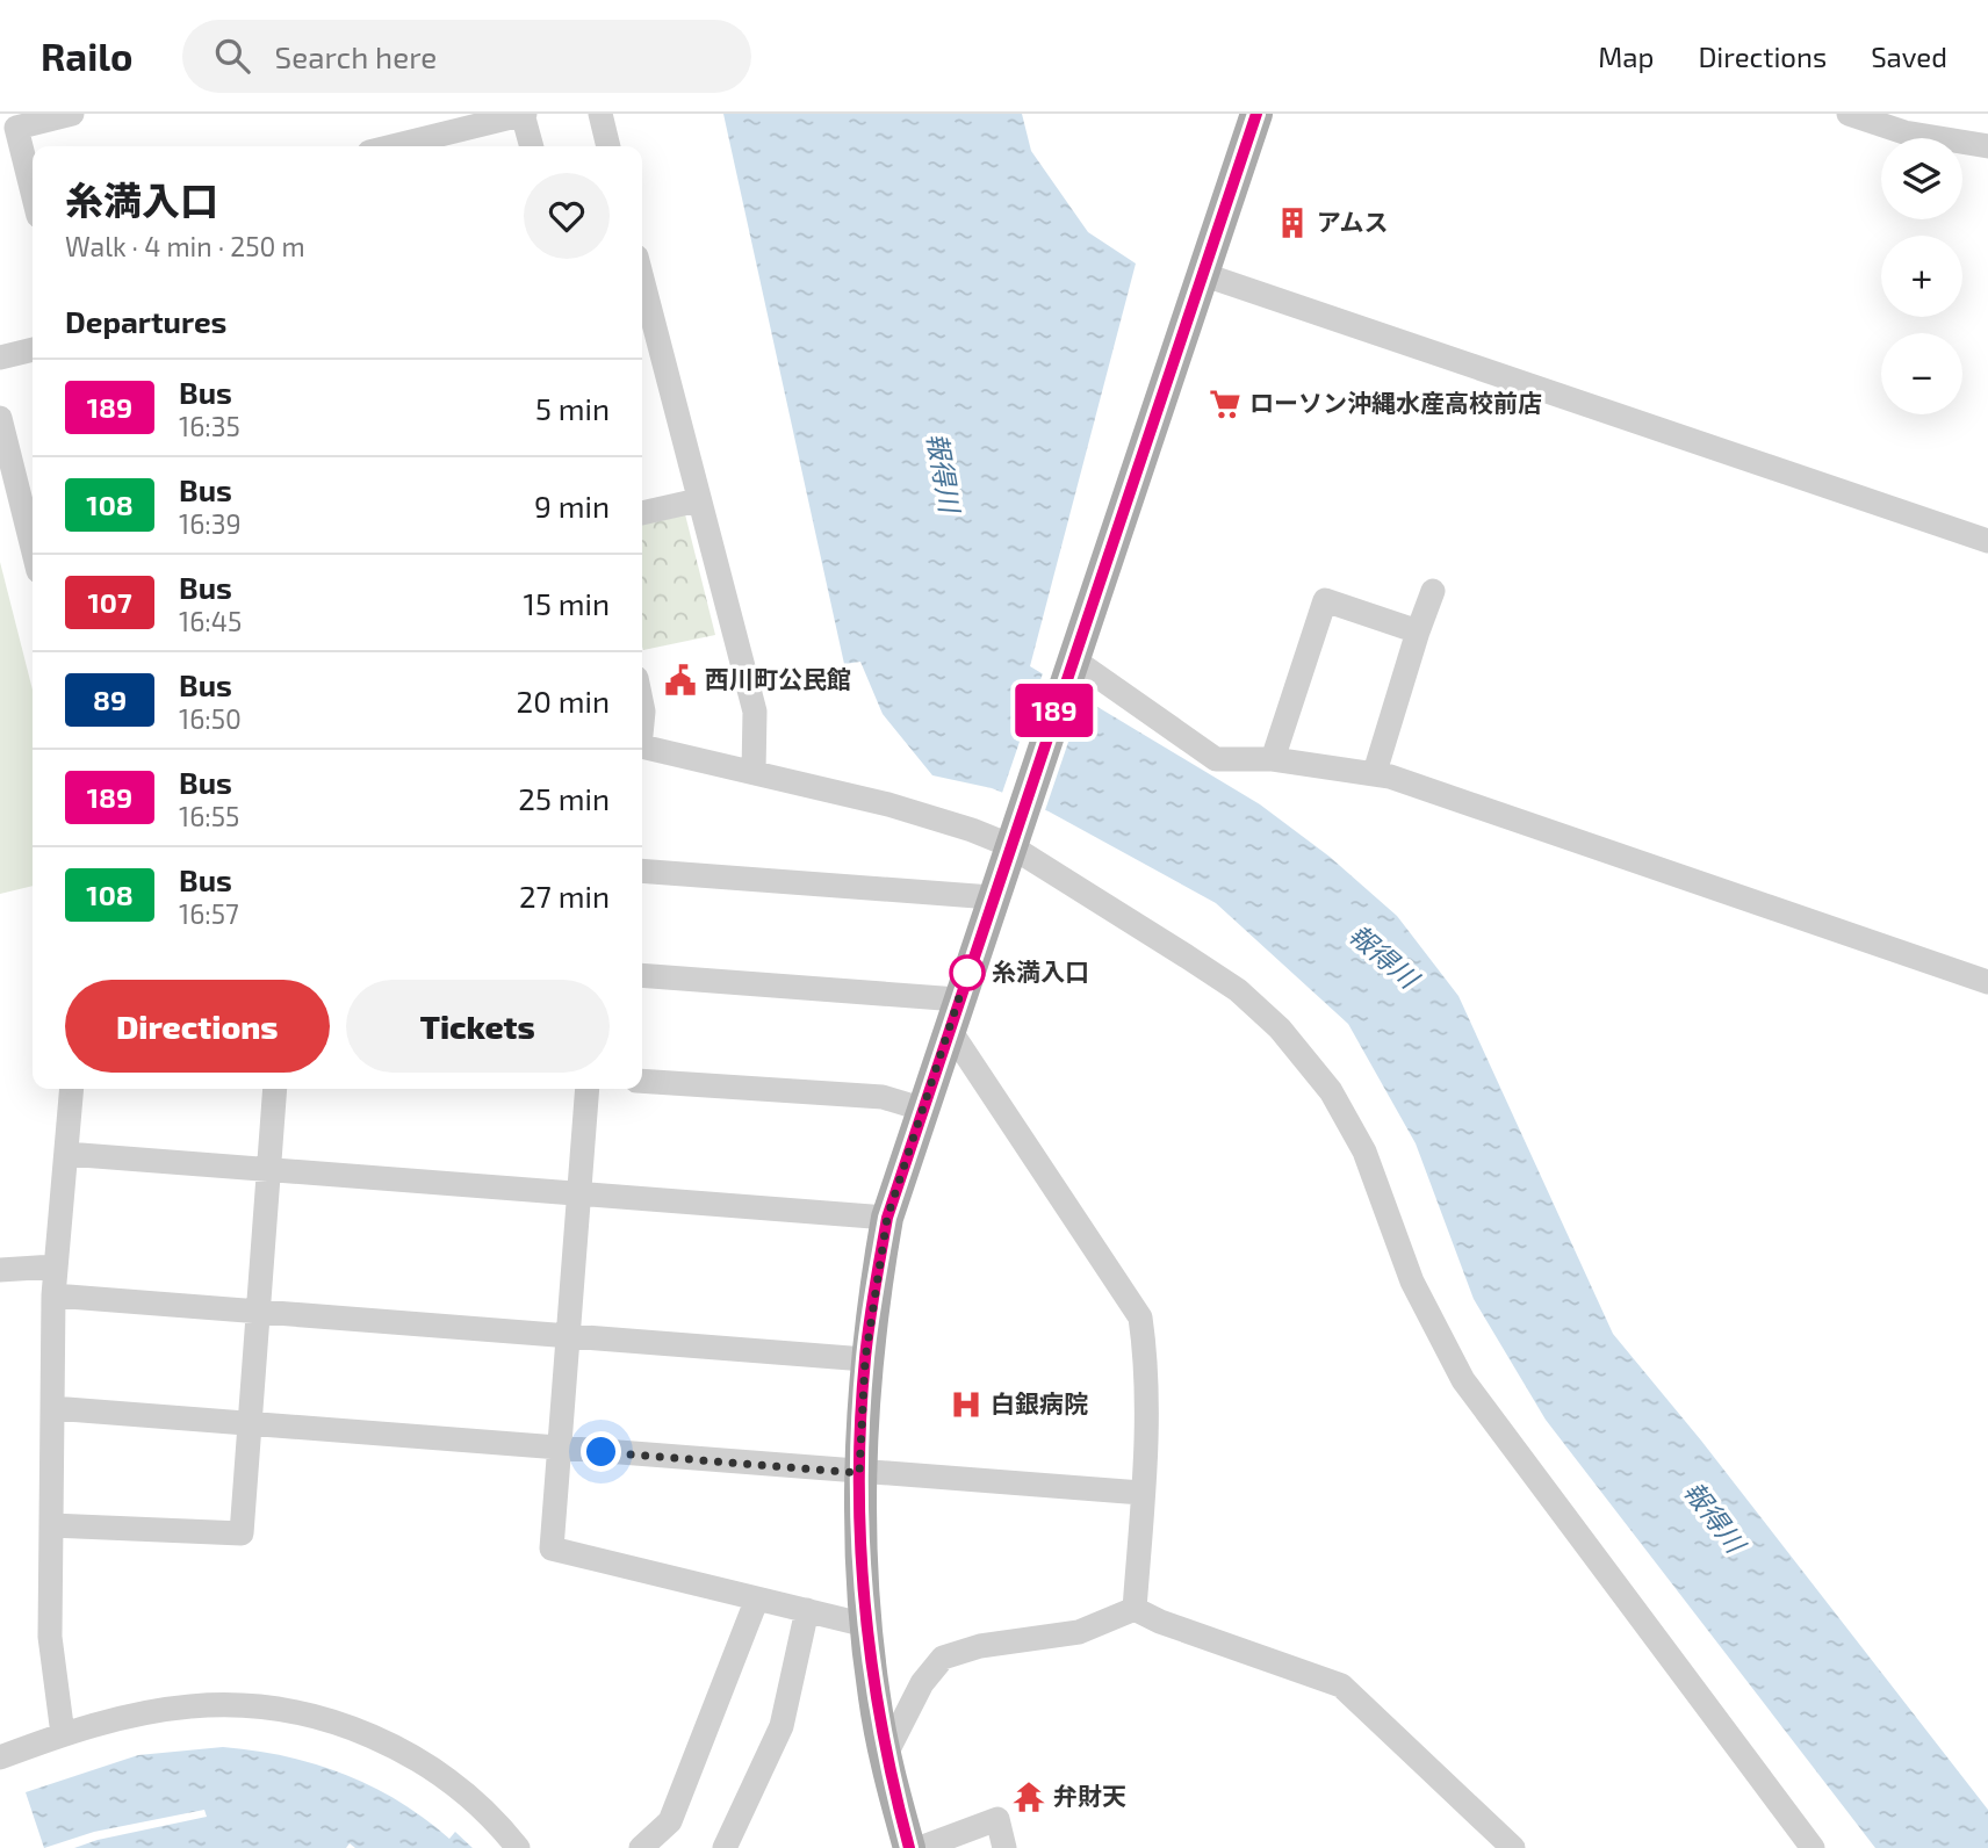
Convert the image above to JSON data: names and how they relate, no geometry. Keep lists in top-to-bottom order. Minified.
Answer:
{"water":["報得川"],"places":{"building":["アムス"],"supermarket":["ローソン沖縄水産高校前店"],"public building":["西川町公民館"],"other":["糸満入口"],"hospital":["白銀病院"],"temple":["弁財天"]},"lines":["bus line 189"],"page":{"header":"Railo","search":"Search here","nav":["Map","Directions","Saved"],"on_map":"189","map_buttons":["+","−"],"heading":[["糸満入口","Walk · 4 min · 250 m"],"Departures"],"list":[{"mark":"189","name":"Bus","note":"16:35","value":"5 min"},{"mark":"108","name":"Bus","note":"16:39","value":"9 min"},{"mark":"107","name":"Bus","note":"16:45","value":"15 min"},{"mark":"89","name":"Bus","note":"16:50","value":"20 min"},{"mark":"189","name":"Bus","note":"16:55","value":"25 min"},{"mark":"108","name":"Bus","note":"16:57","value":"27 min"}],"buttons":["Directions","Tickets"]}}
